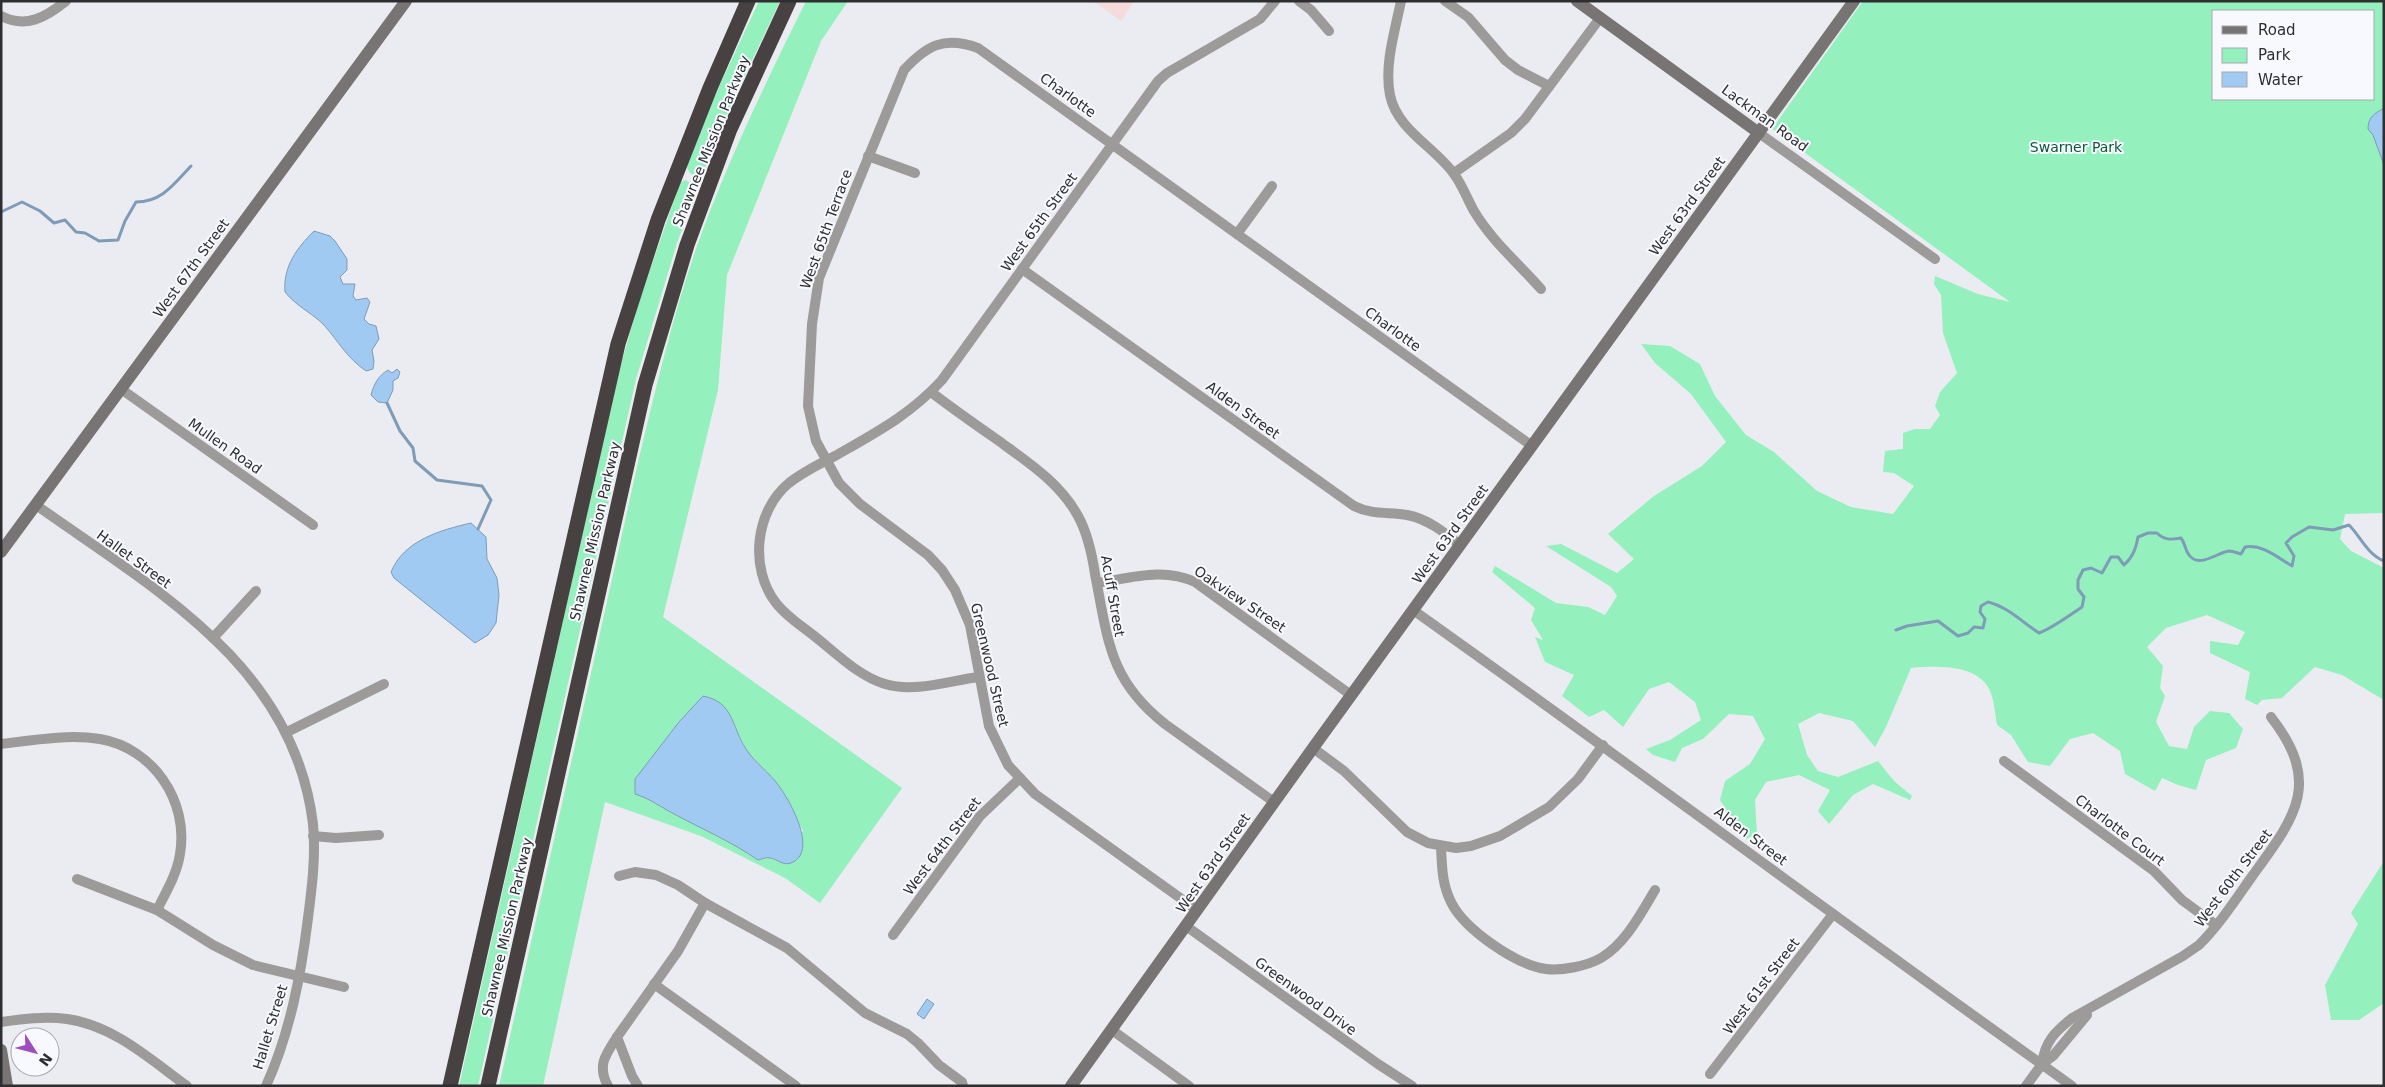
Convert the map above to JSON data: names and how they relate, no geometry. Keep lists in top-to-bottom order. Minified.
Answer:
{"streets":{"highway":["Shawnee Mission Parkway"],"street":["Charlotte","Lackman Road","West 63rd Street","West 65th Street","West 65th Terrace","West 67th Street","Alden Street","Mullen Road","Hallet Street","Acuff Street","Oakview Street","Greenwood Street","Charlotte Court","West 64th Street","West 60th Street","West 61st Street","Greenwood Drive"]},"crossings":[["Charlotte","West 63rd Street"],["Charlotte","West 65th Street"],["Charlotte","West 65th Terrace"],["Lackman Road","West 63rd Street"],["West 63rd Street","Alden Street"],["West 63rd Street","Acuff Street"],["West 63rd Street","Oakview Street"],["West 63rd Street","Greenwood Street"],["West 63rd Street","Greenwood Drive"],["West 65th Street","West 65th Terrace"],["West 65th Street","Alden Street"],["West 65th Street","Acuff Street"],["West 65th Street","Greenwood Street"],["West 65th Terrace","Greenwood Street"],["West 67th Street","Mullen Road"],["West 67th Street","Hallet Street"],["Alden Street","West 60th Street"],["Alden Street","West 61st Street"],["Acuff Street","Oakview Street"],["Greenwood Street","West 64th Street"],["Charlotte Court","West 60th Street"]],"parks":["Swarner Park"],"legend":["Road","Park","Water"],"north":"bottom right"}
